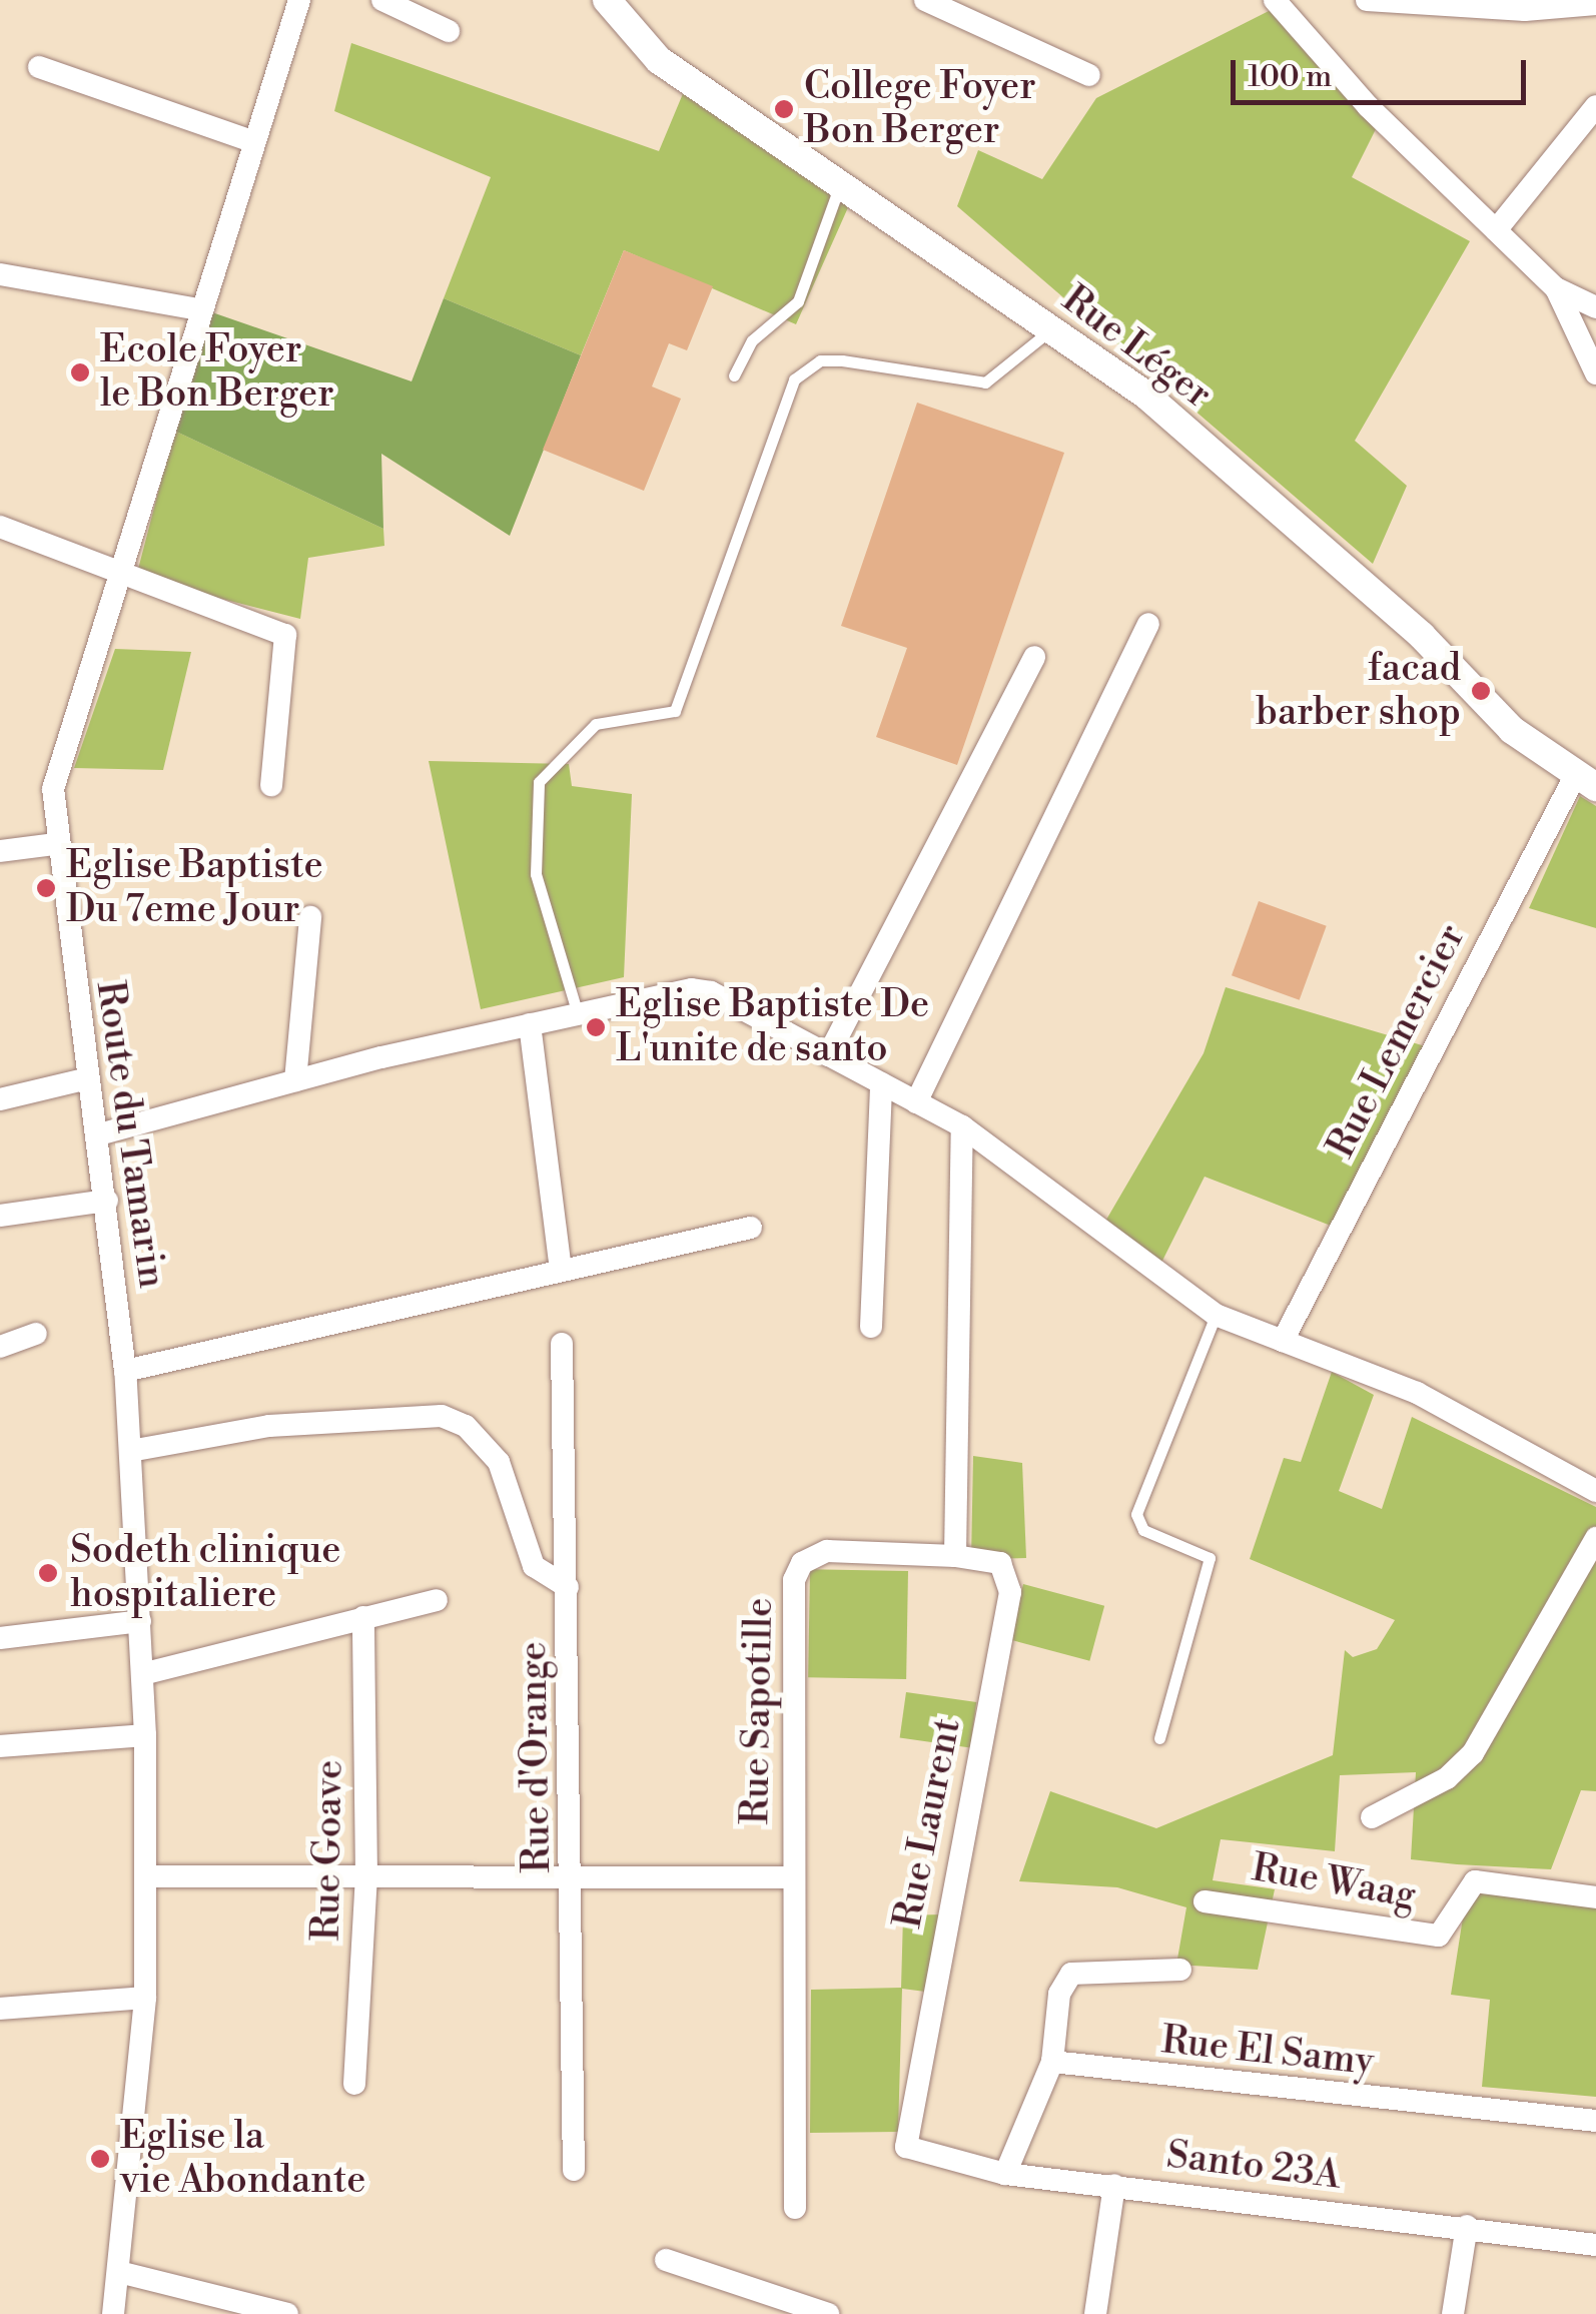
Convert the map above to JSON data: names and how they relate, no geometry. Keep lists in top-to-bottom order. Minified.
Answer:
{"streets":{"street":["Rue Léger","Rue Lemercier","Route du Tamarin","Rue Sapotille","Rue d'Orange","Rue Laurent","Rue Goave","Rue Waag","Rue El Samy","Santo 23A"]},"crossings":[["Rue Léger","Rue Lemercier"],["Rue Sapotille","Rue Laurent"],["Rue Laurent","Santo 23A"]],"places":["College Foyer Bon Berger","Ecole Foyer le Bon Berger","facad barber shop","Eglise Baptiste Du 7eme Jour","Eglise Baptiste De L'unite de santo","Sodeth clinique hospitaliere","Eglise la vie Abondante"],"scale_bar":"100 m"}
